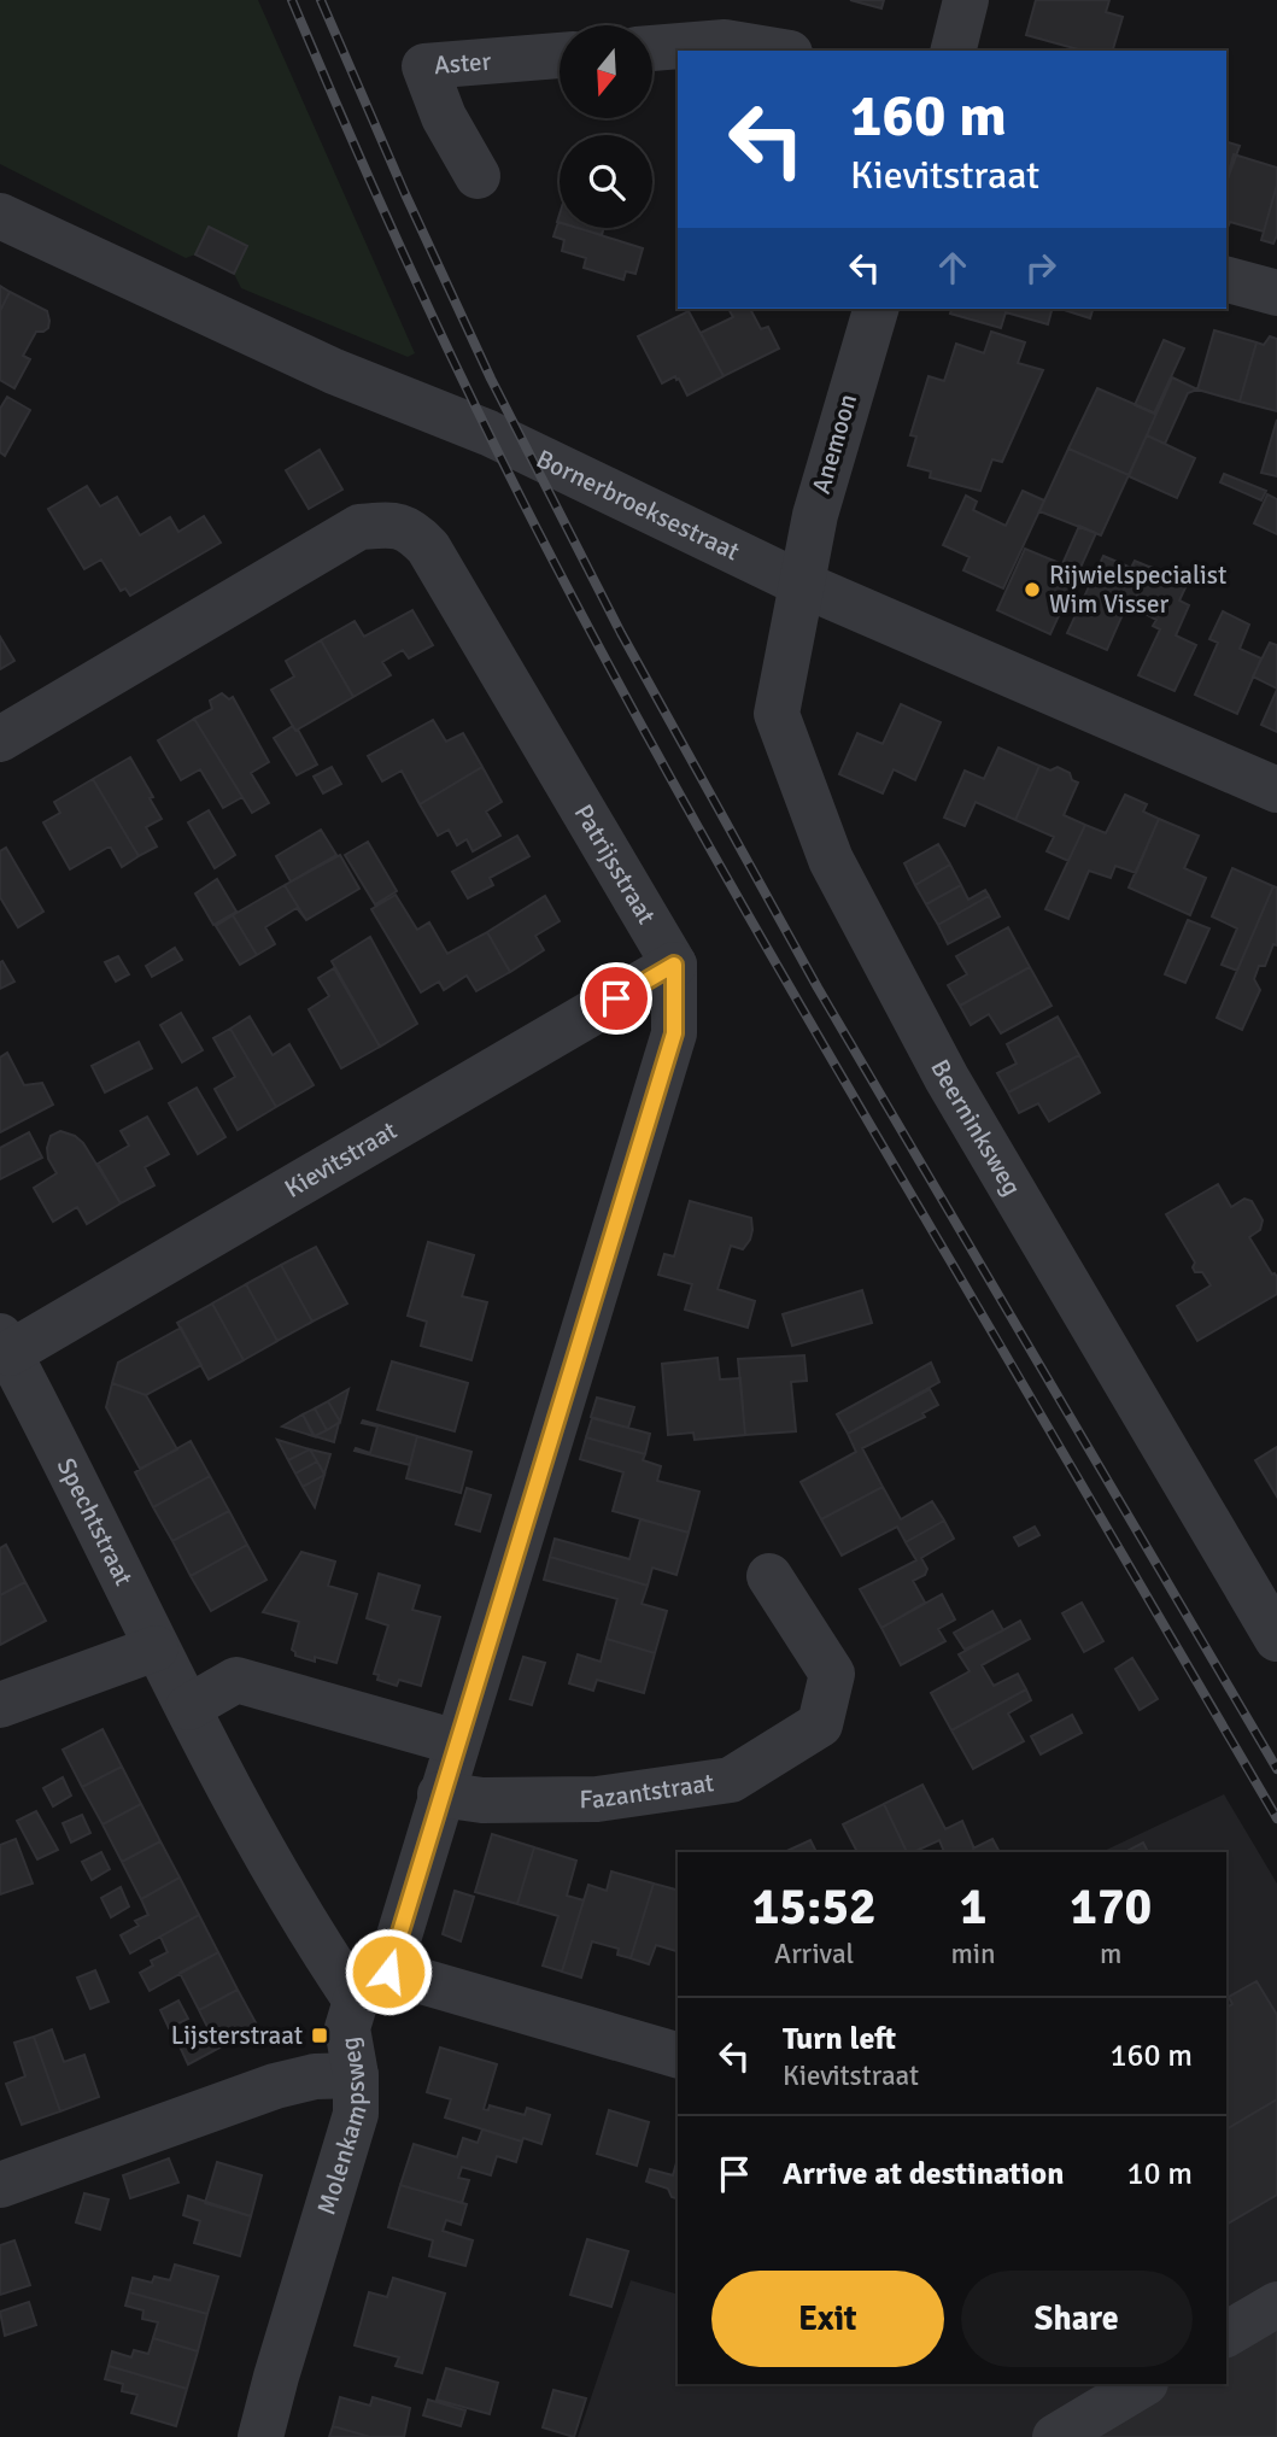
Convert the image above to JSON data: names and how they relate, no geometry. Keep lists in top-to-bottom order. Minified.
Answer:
{"streets":{"street":["Aster","Anemoon","Bornerbroeksestraat","Patrijsstraat","Beerninksweg","Kievitstraat","Spechtstraat","Fazantstraat","Molenkampsweg"]},"crossings":[["Anemoon","Bornerbroeksestraat"],["Anemoon","Beerninksweg"],["Bornerbroeksestraat","Beerninksweg"],["Patrijsstraat","Kievitstraat"],["Kievitstraat","Spechtstraat"],["Spechtstraat","Molenkampsweg"]],"places":{"other":["Rijwielspecialist Wim Visser"],"transit":["Lijsterstraat"]},"north":"bottom","page":{"turn":["160 m","Kievitstraat"],"eta":["15:52","Arrival","1","min","170","m"],"list":[{"name":"Turn left","note":"Kievitstraat","value":"160 m"},{"name":"Arrive at destination","value":"10 m"}],"buttons":["Exit","Share"]}}
